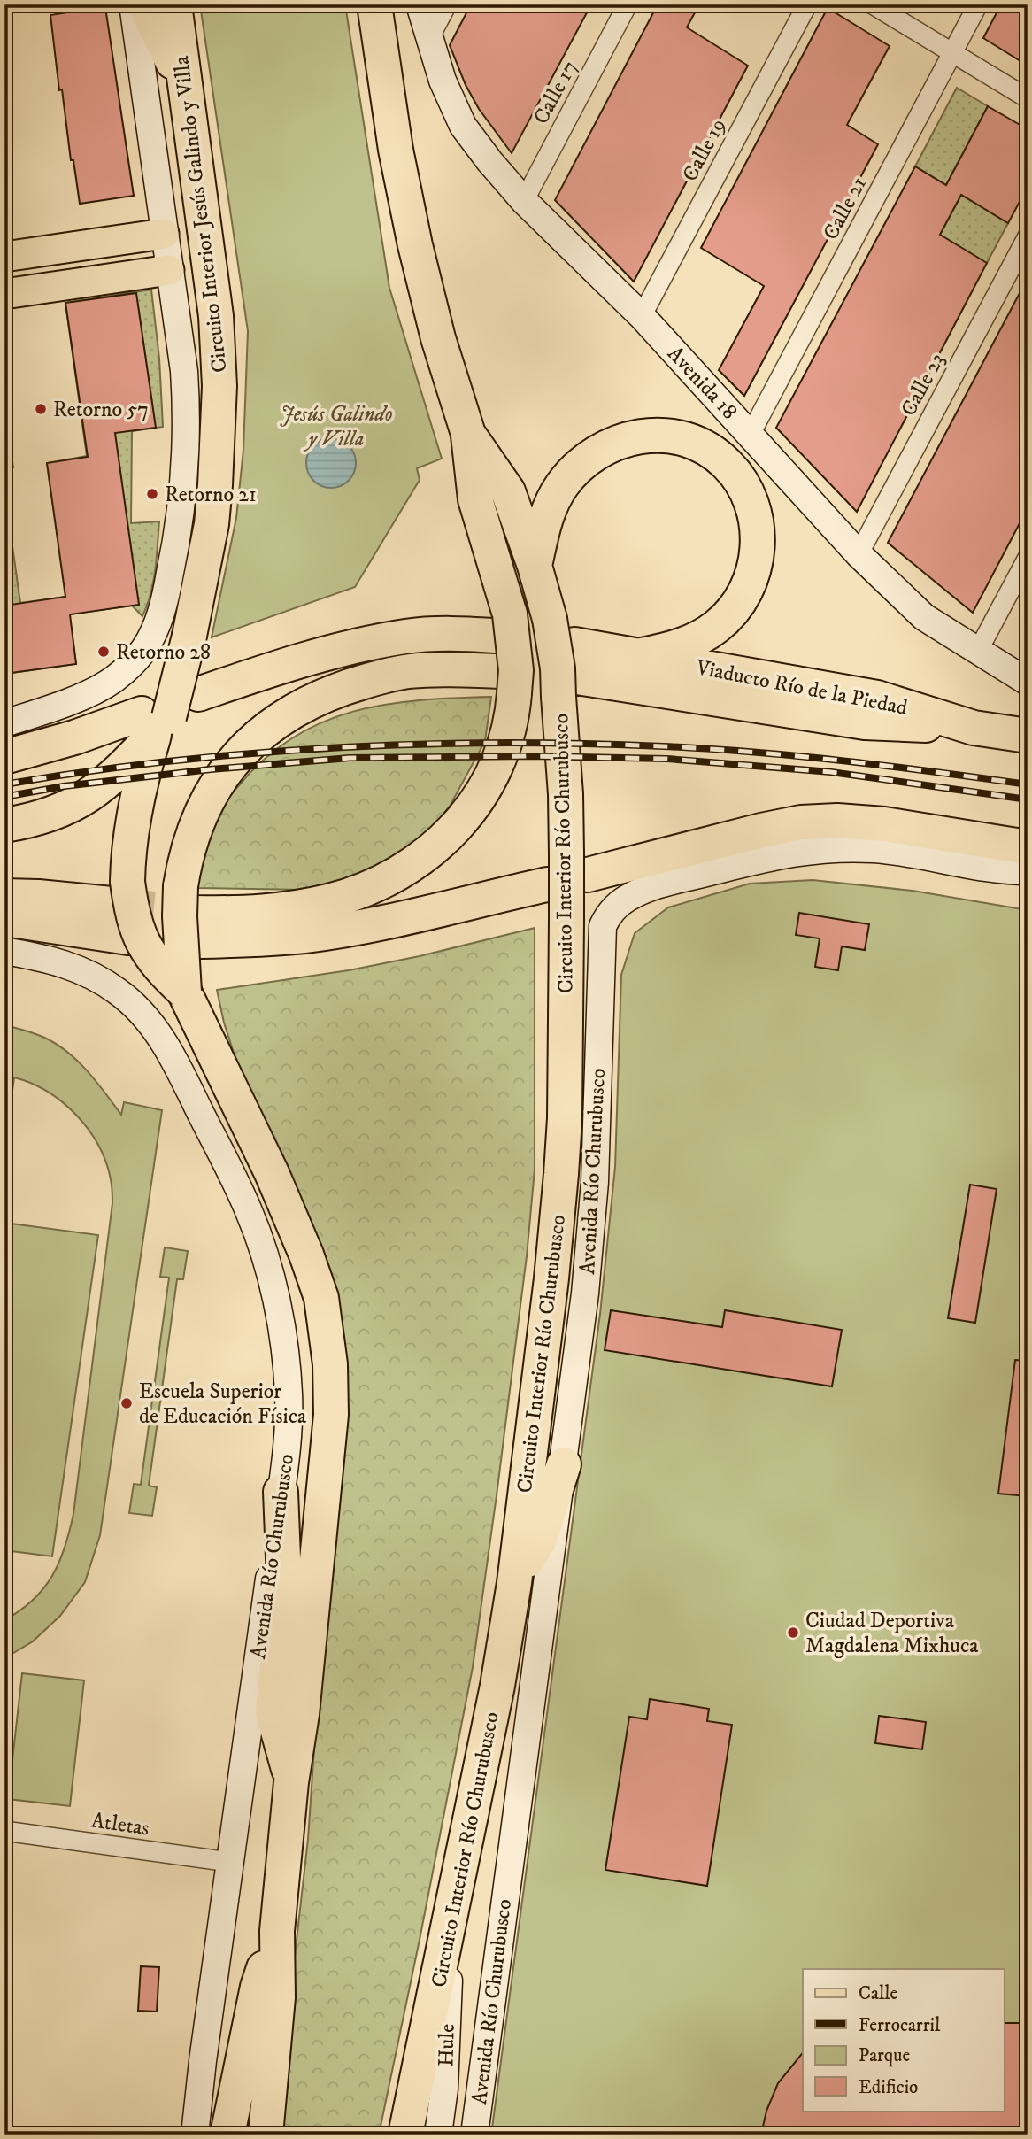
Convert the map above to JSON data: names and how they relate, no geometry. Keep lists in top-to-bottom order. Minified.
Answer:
{"streets":{"highway":["Circuito Interior Jesús Galindo y Villa","Viaducto Río de la Piedad","Circuito Interior Río Churubusco"],"main road":["Avenida 18","Avenida Río Churubusco","Hule"],"street":["Calle 17","Calle 19","Calle 21","Calle 23","Atletas"]},"crossings":[["Calle 17","Avenida 18"],["Calle 19","Avenida 18"],["Calle 21","Avenida 18"],["Avenida 18","Calle 23"],["Viaducto Río de la Piedad","Circuito Interior Río Churubusco"],["Circuito Interior Río Churubusco","Hule"],["Avenida Río Churubusco","Atletas"]],"parks":["Jesús Galindo y Villa"],"places":["Retorno 57","Retorno 21","Retorno 28","Escuela Superior de Educación Física","Ciudad Deportiva Magdalena Mixhuca"],"legend":["Calle","Ferrocarril","Parque","Edificio"]}
